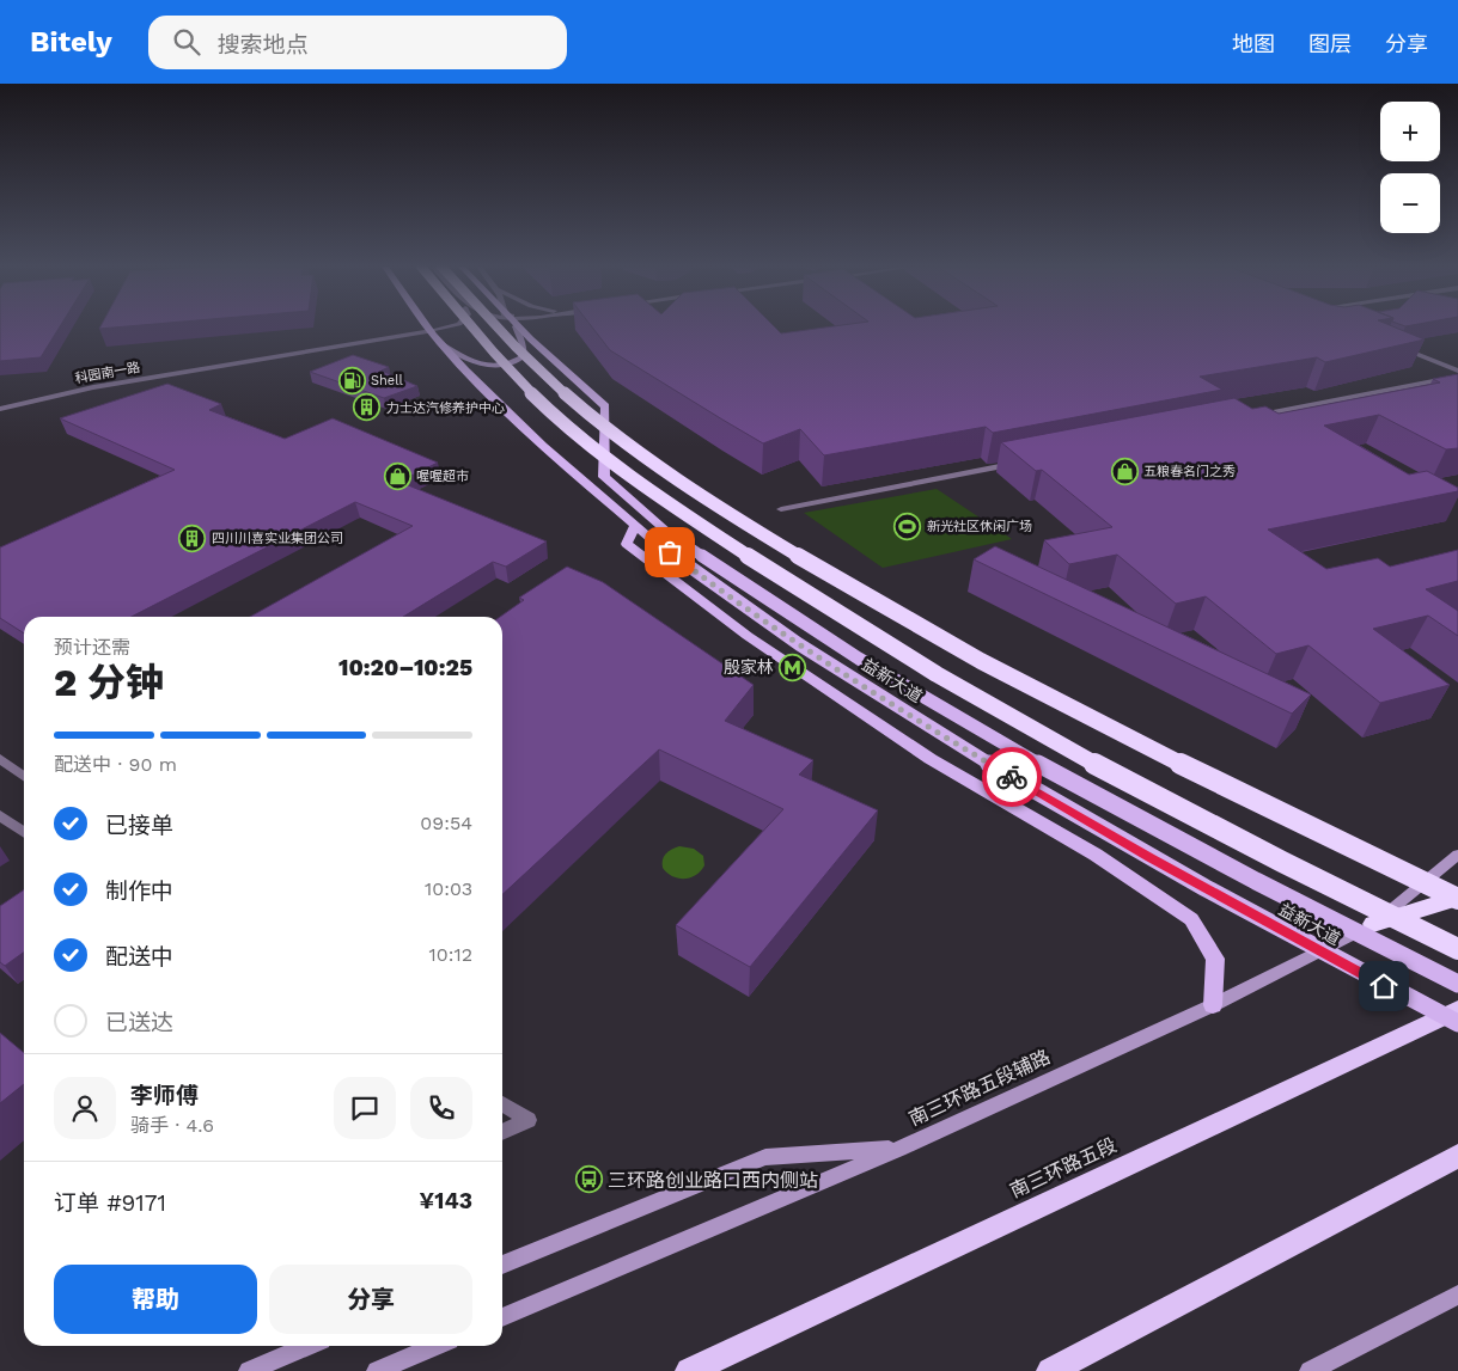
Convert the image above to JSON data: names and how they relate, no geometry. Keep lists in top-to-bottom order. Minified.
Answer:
{"streets":{"highway":["南三环路五段"],"main road":["益新大道","南三环路五段辅路"],"street":["科园南一路"]},"crossings":[["科园南一路","益新大道"]],"places":{"fuel station":["Shell"],"building":["力士达汽修养护中心","四川川喜实业集团公司"],"shop":["五粮春名门之秀","喔喔超市"],"sports":["新光社区休闲广场"],"metro station":["殷家林"],"bus stop":["三环路创业路口西内侧站"]},"page":{"header":"Bitely","search":"搜索地点","nav":["地图","图层","分享"],"map_buttons":["+","−"],"heading":["2 分钟","预计还需","10:20–10:25"],"panel":["李师傅","骑手 · 4.6","订单 #9171","¥143"],"bar":"配送中 · 90 m","list":[["已接单","09:54"],["制作中","10:03"],["配送中","10:12"],"已送达"],"buttons":["帮助","分享"]}}
